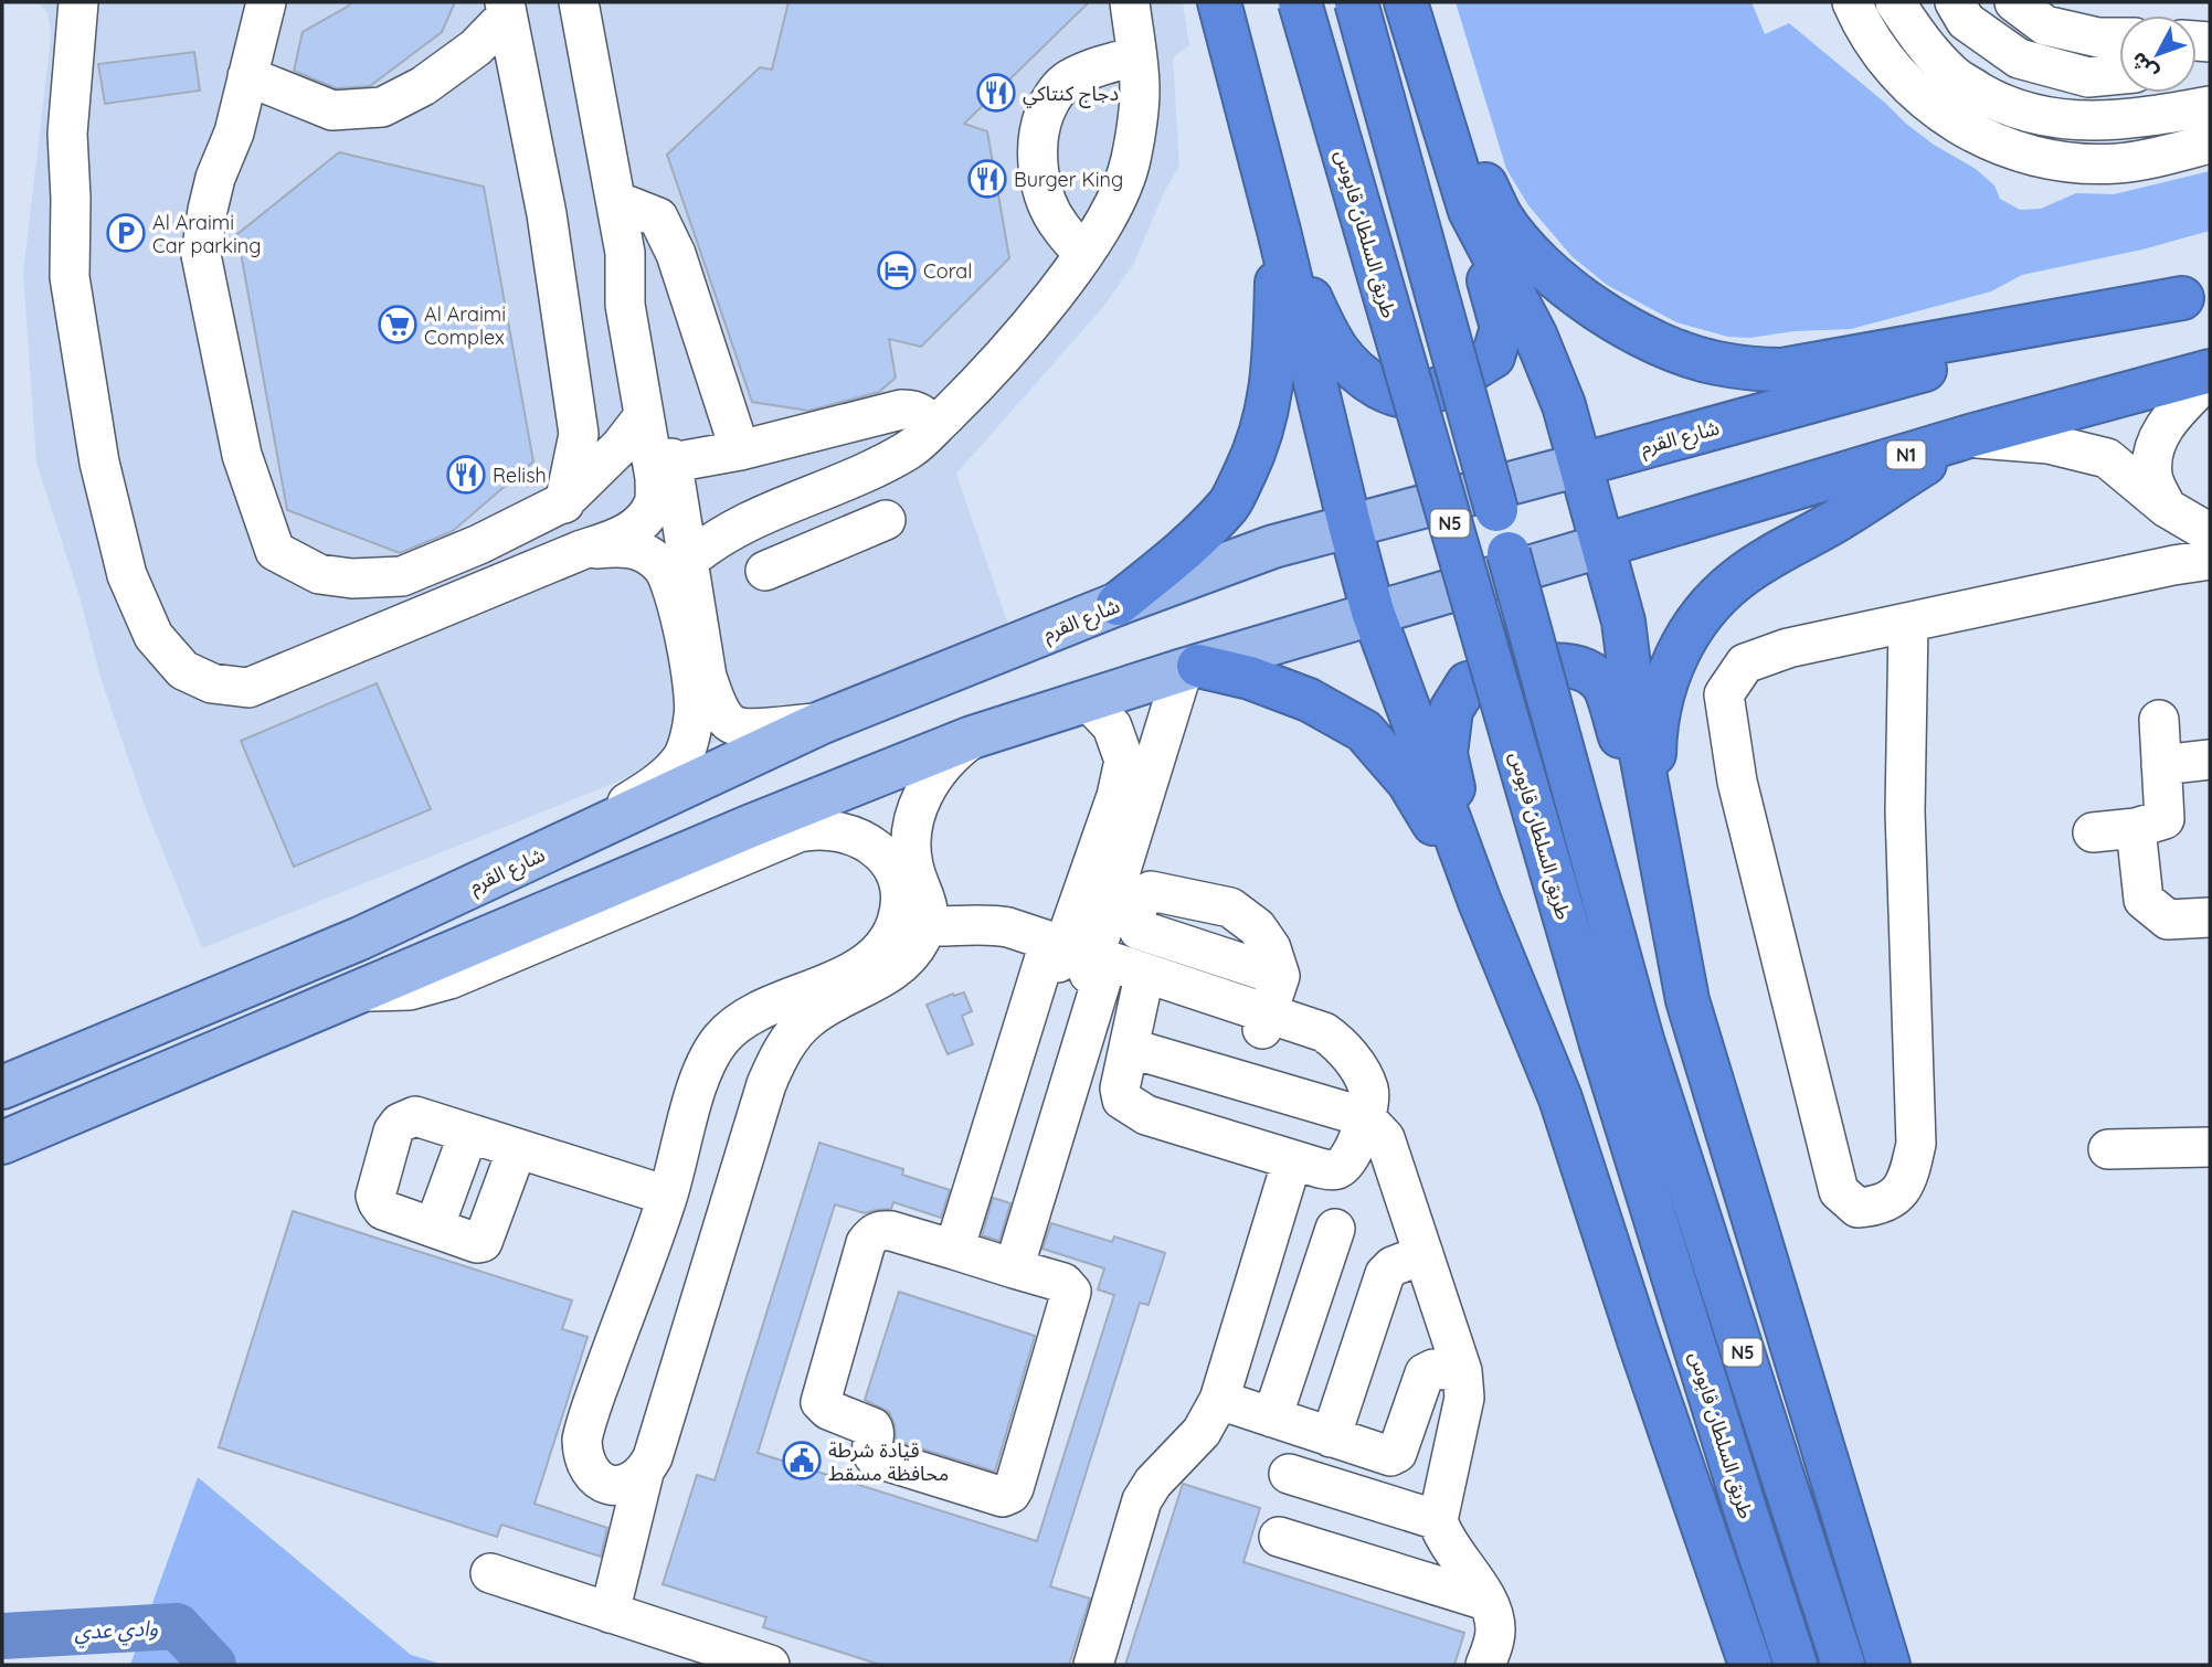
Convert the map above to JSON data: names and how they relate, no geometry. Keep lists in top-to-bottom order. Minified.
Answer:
{"streets":{"highway":["طريق السلطان قابوس","شارع القرم","N1","N5"]},"water":["وادي عدي"],"places":{"restaurant":["دجاج كنتاكي","Burger King","Relish"],"parking":["Al Araimi Car parking"],"hotel":["Coral"],"supermarket":["Al Araimi Complex"],"public building":["قيادة شرطة محافظة مسقط"]},"north":"bottom left"}
